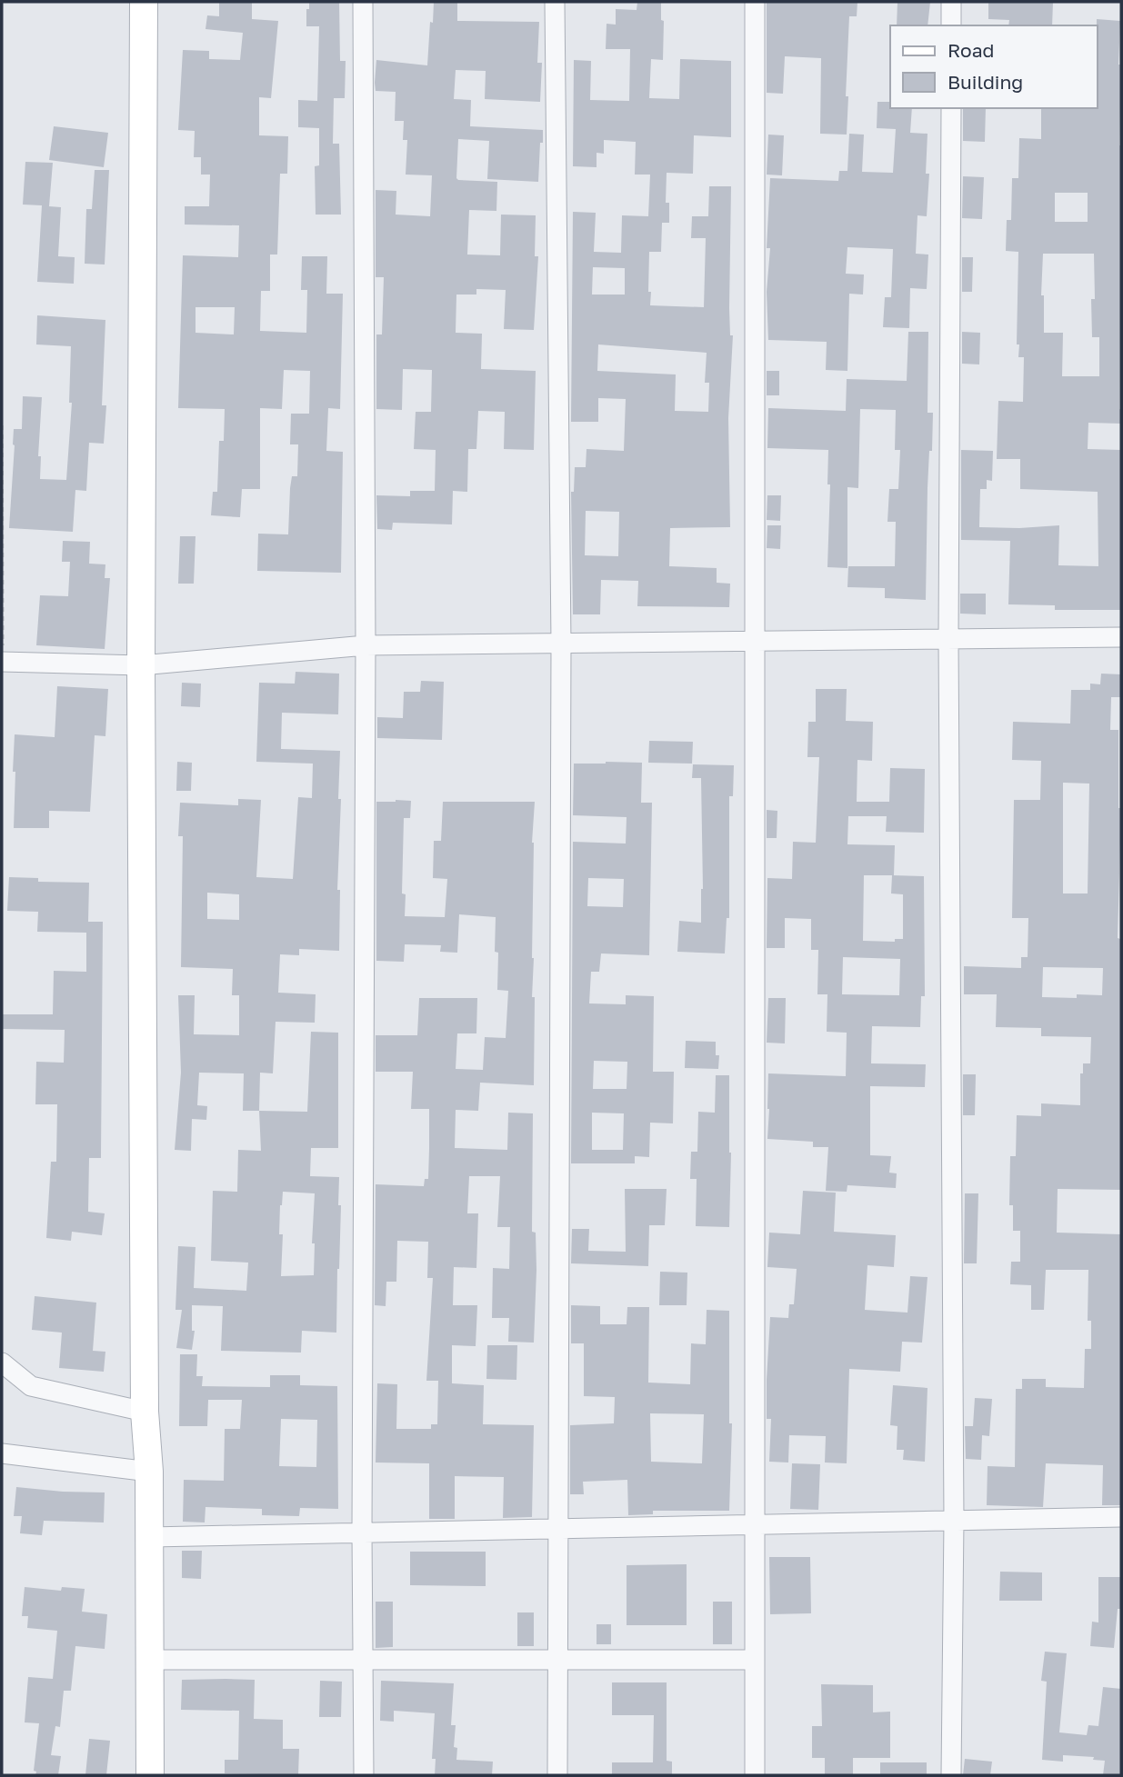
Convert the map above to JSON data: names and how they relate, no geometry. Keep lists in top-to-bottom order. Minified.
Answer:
{"legend":["Road","Building"]}
